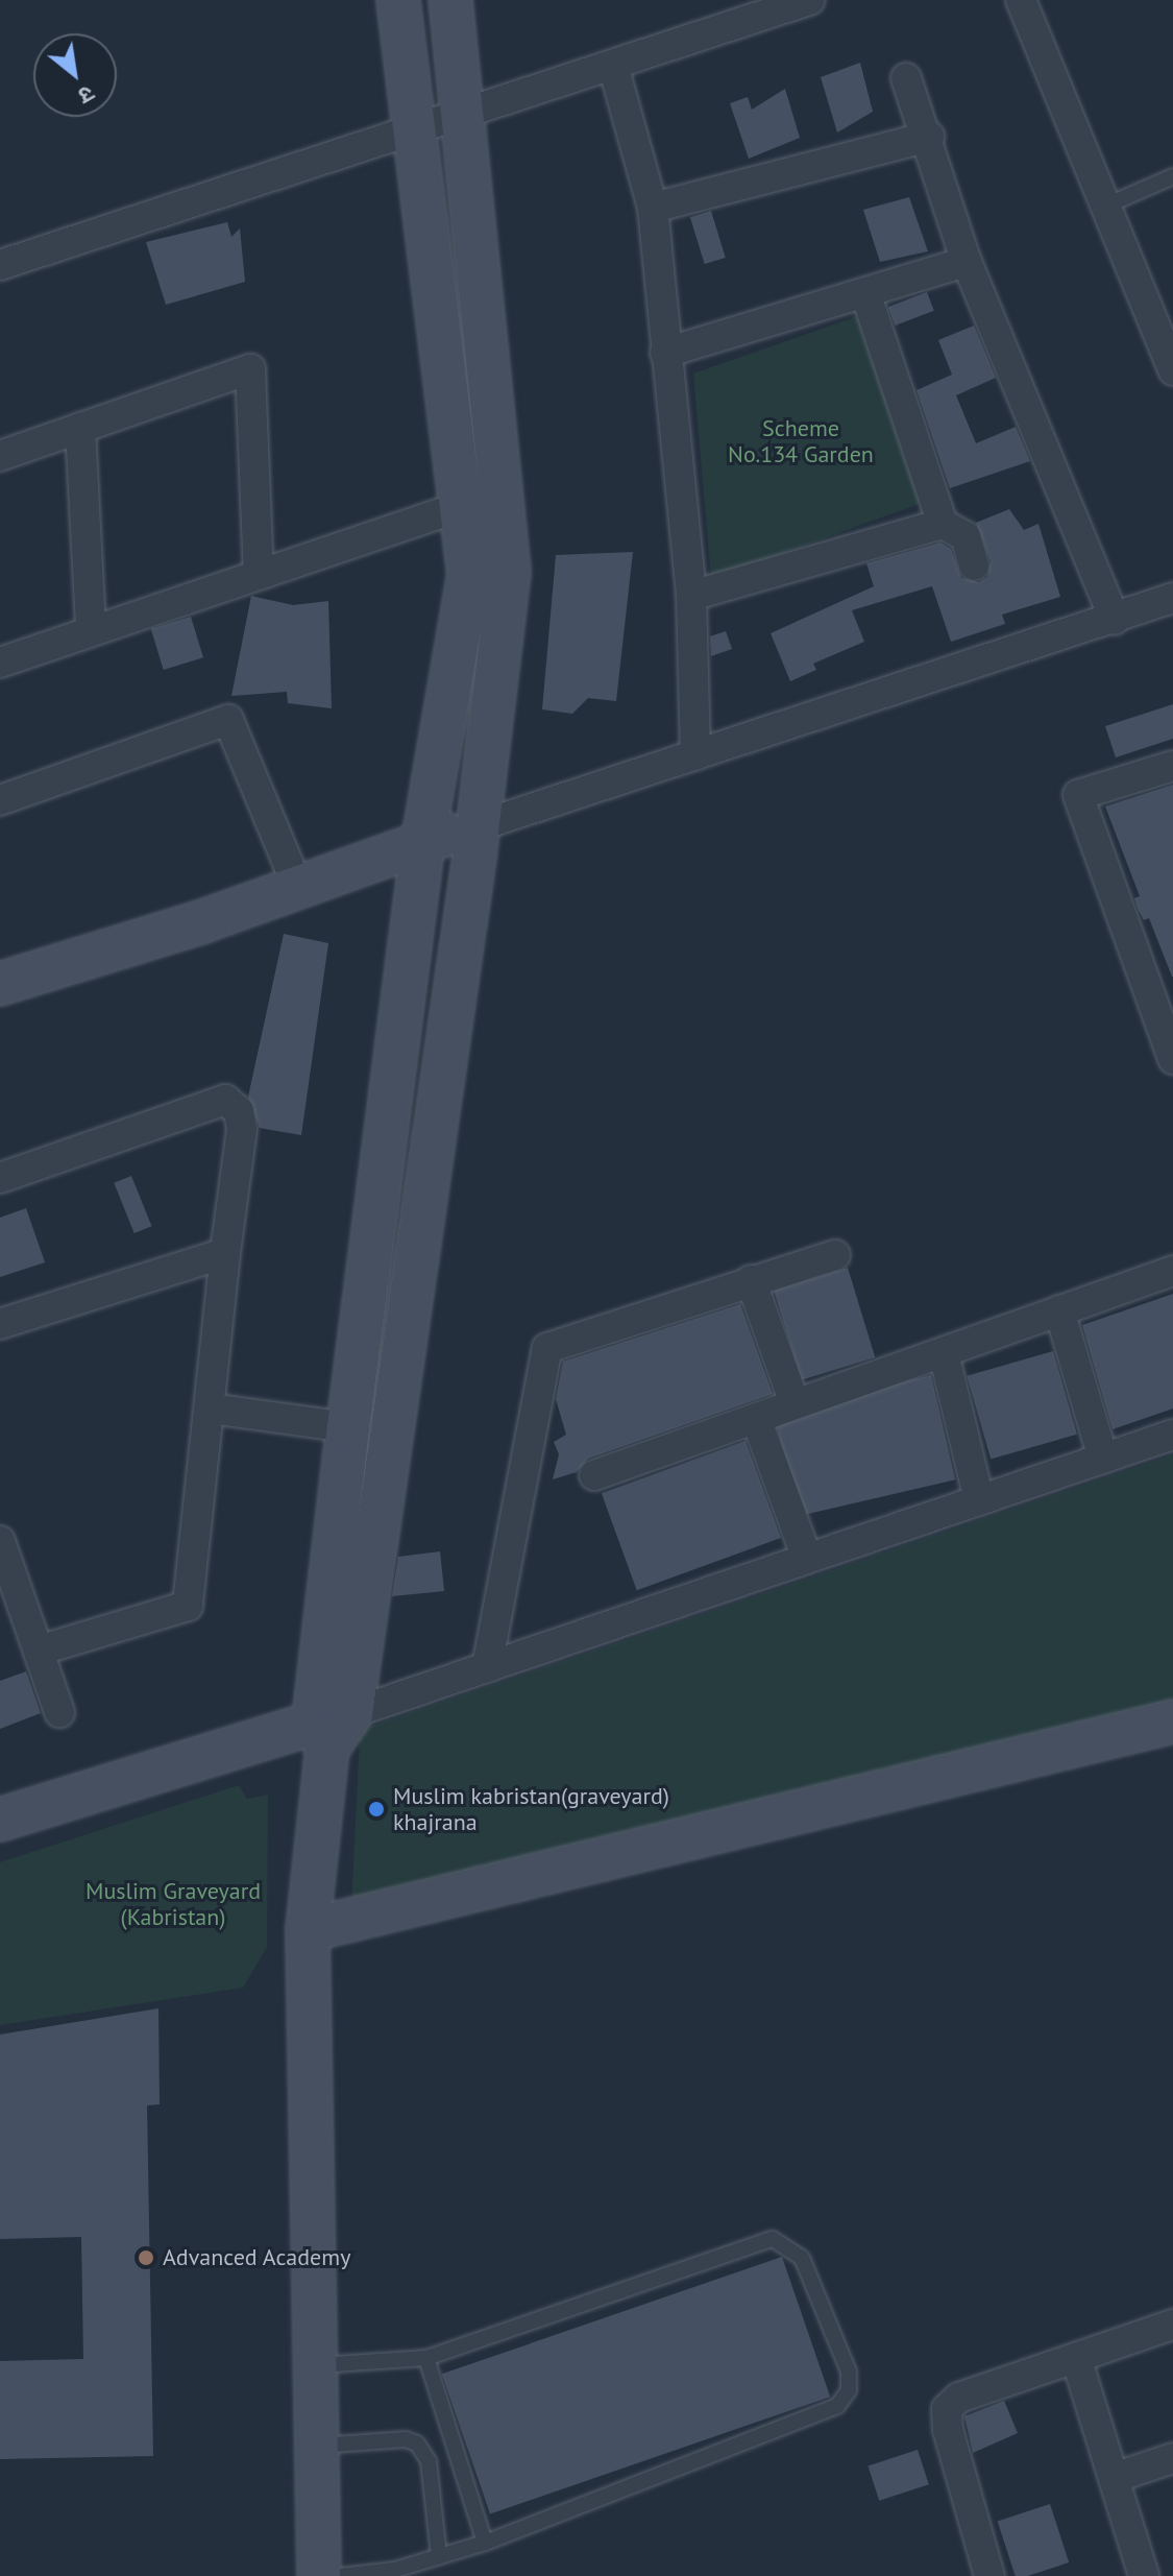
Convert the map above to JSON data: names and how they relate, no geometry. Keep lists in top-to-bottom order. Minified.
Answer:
{"parks":["Scheme No.134 Garden","Muslim Graveyard (Kabristan)"],"places":["Muslim kabristan(graveyard) khajrana","Advanced Academy"],"north":"bottom right"}
